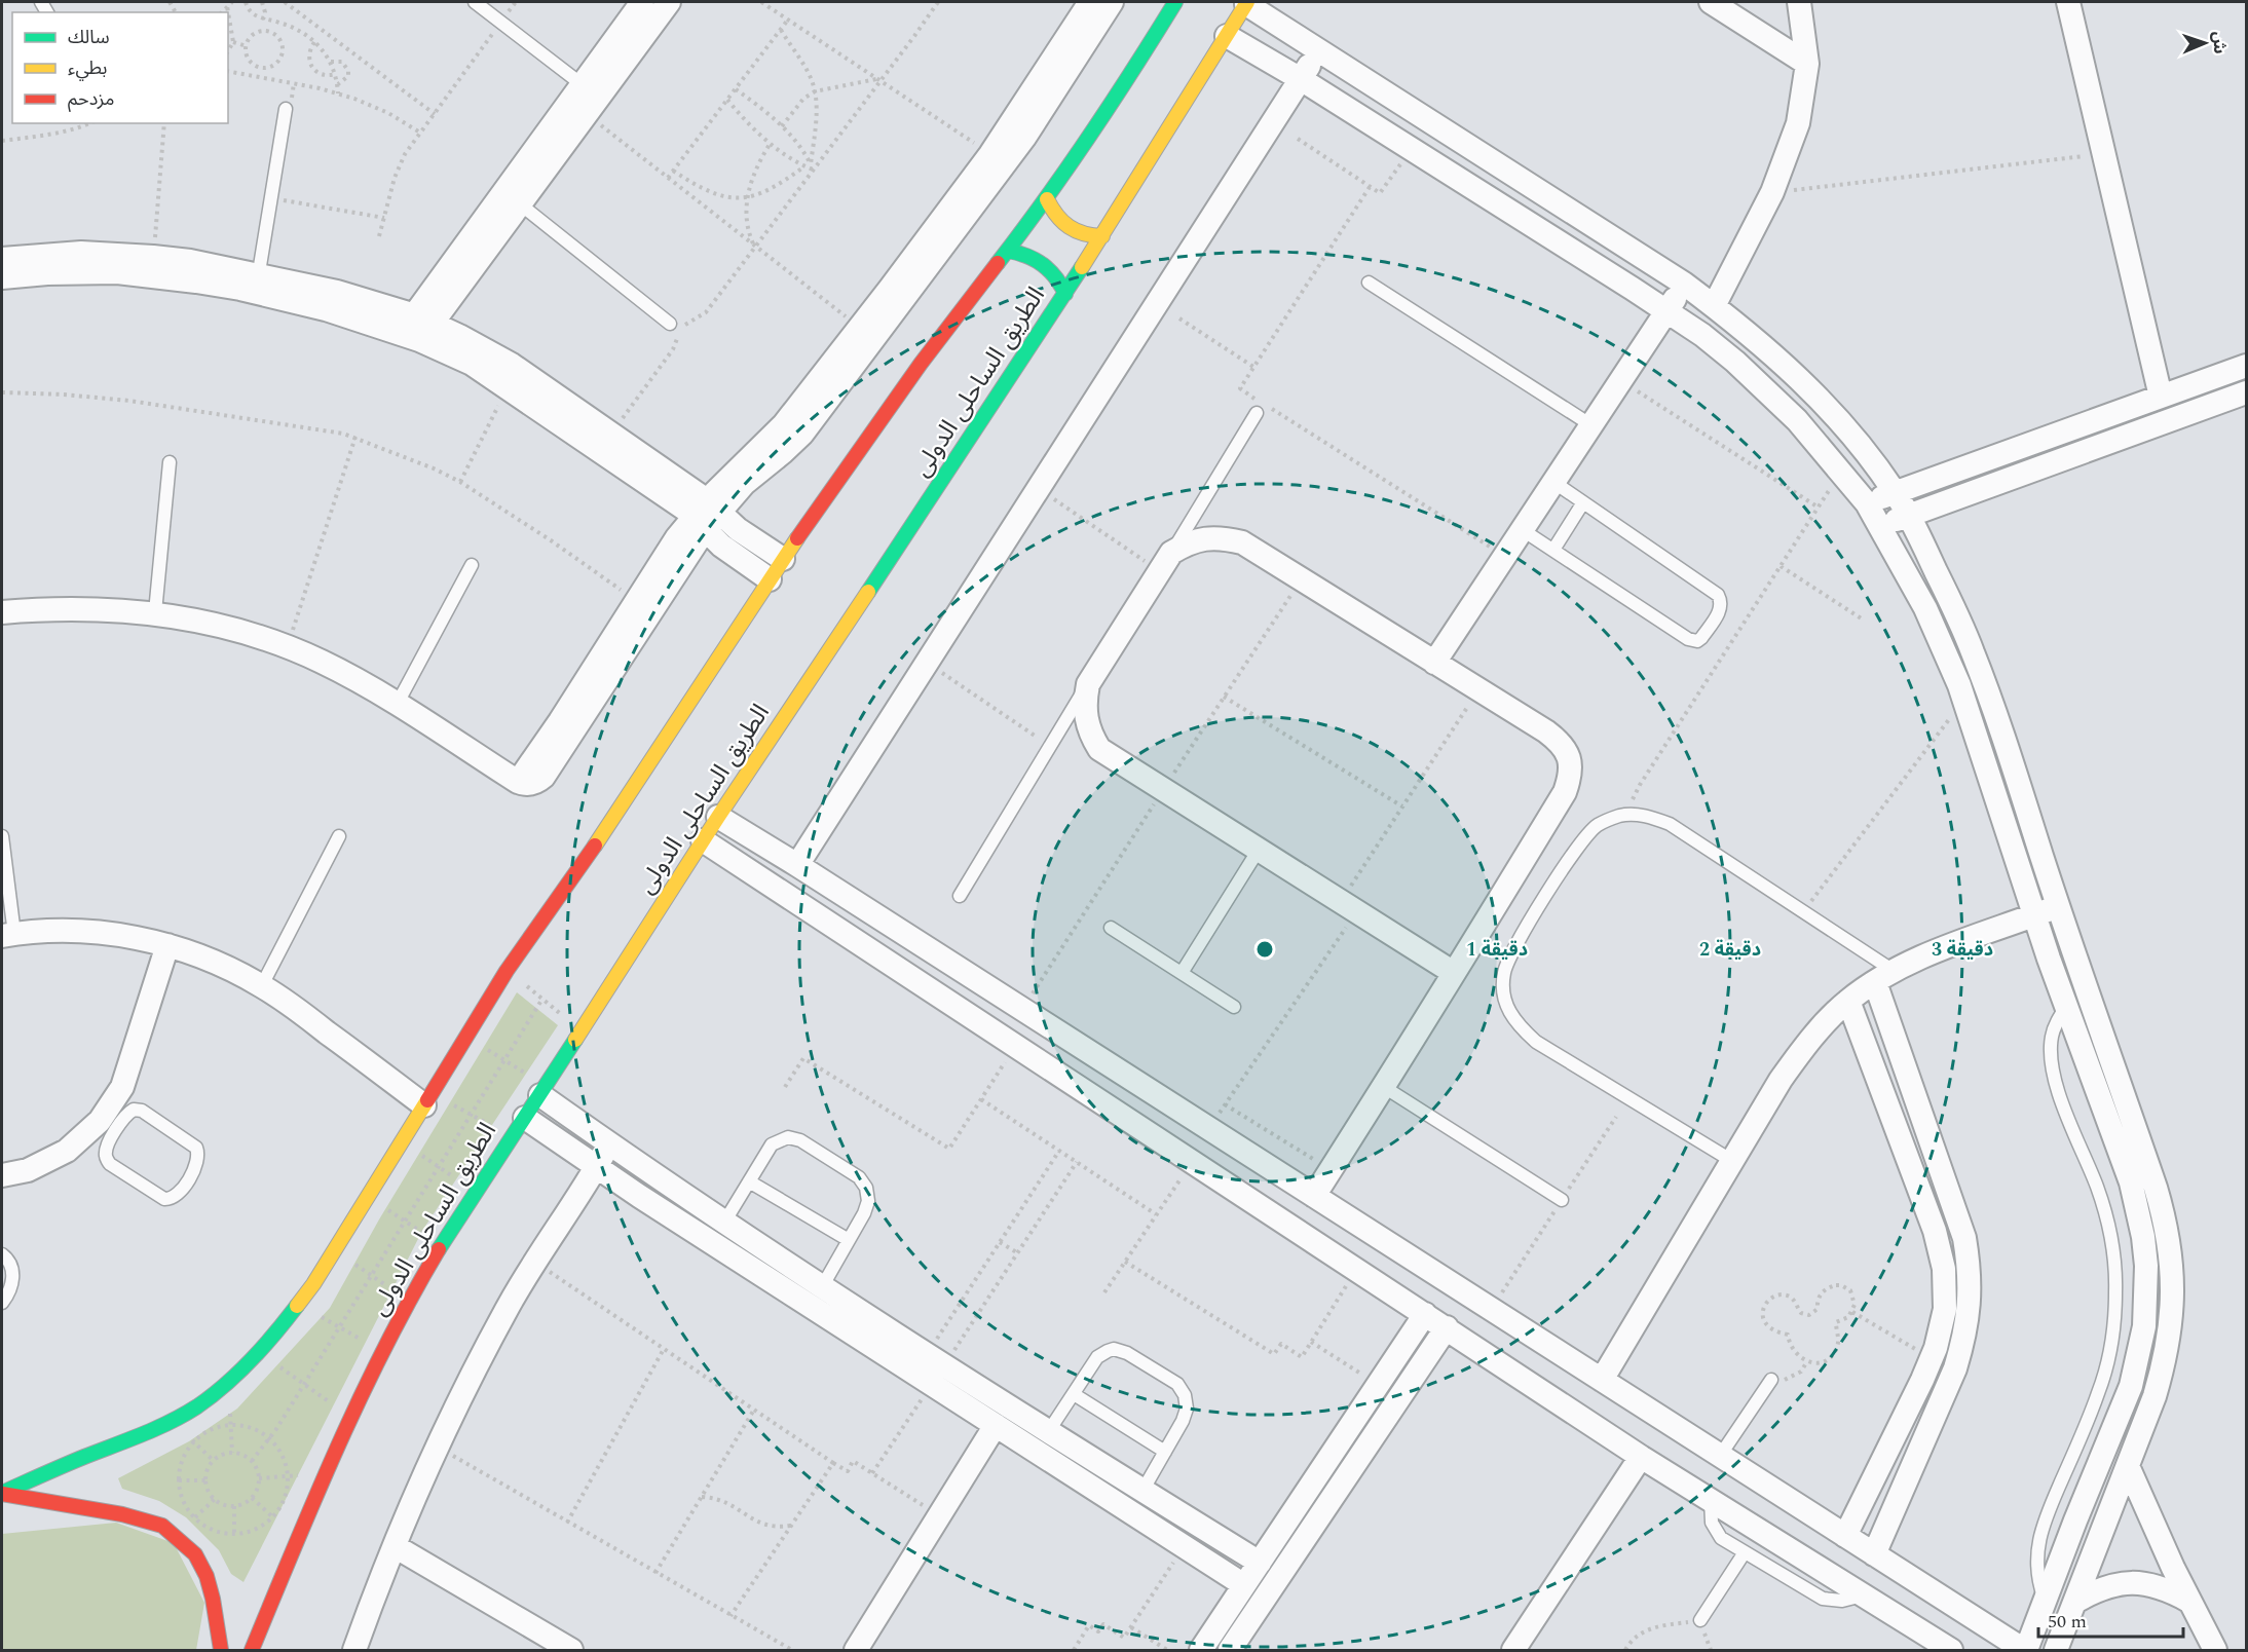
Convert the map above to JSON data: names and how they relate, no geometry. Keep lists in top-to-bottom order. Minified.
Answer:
{"streets":{"highway":["الطريق الساحلى الدولى"]},"legend":["سالك","بطيء","مزدحم"],"scale_bar":"50 m","north":"right","rings":["1 دقيقة","2 دقيقة","3 دقيقة"]}
